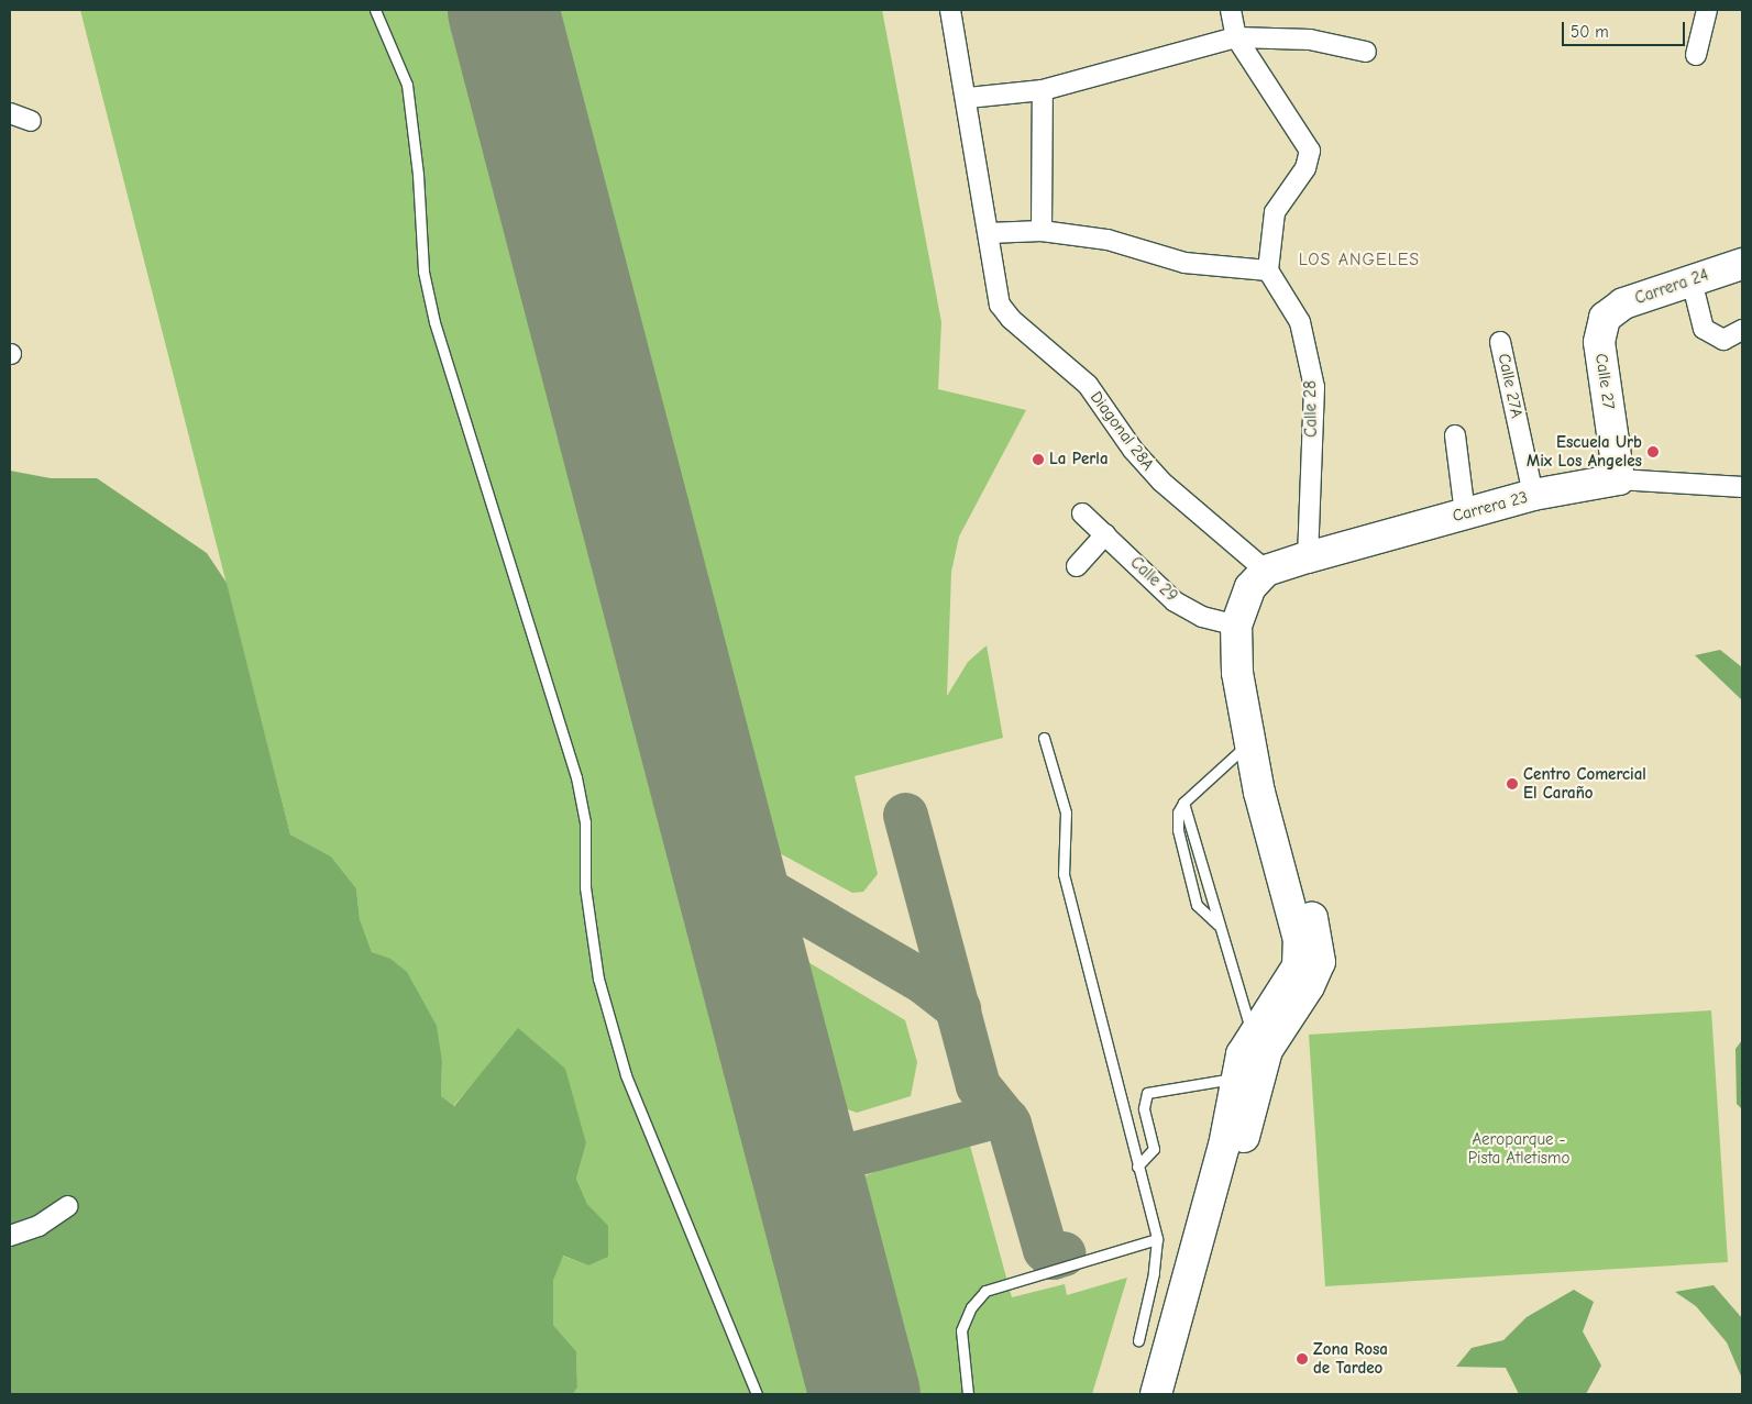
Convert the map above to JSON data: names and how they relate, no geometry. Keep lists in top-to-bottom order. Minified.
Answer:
{"streets":{"main road":["Carrera 24","Calle 27","Carrera 23"],"street":["Calle 27A","Calle 28","Diagonal 28A","Calle 29"]},"crossings":[["Carrera 24","Calle 27"],["Calle 27","Carrera 23"],["Calle 27A","Carrera 23"],["Calle 28","Carrera 23"],["Diagonal 28A","Carrera 23"]],"districts":["LOS ANGELES"],"parks":["Aeroparque - Pista Atletismo"],"places":["Escuela Urb Mix Los Angeles","La Perla","Centro Comercial El Caraño","Zona Rosa de Tardeo"],"scale_bar":"50 m"}
